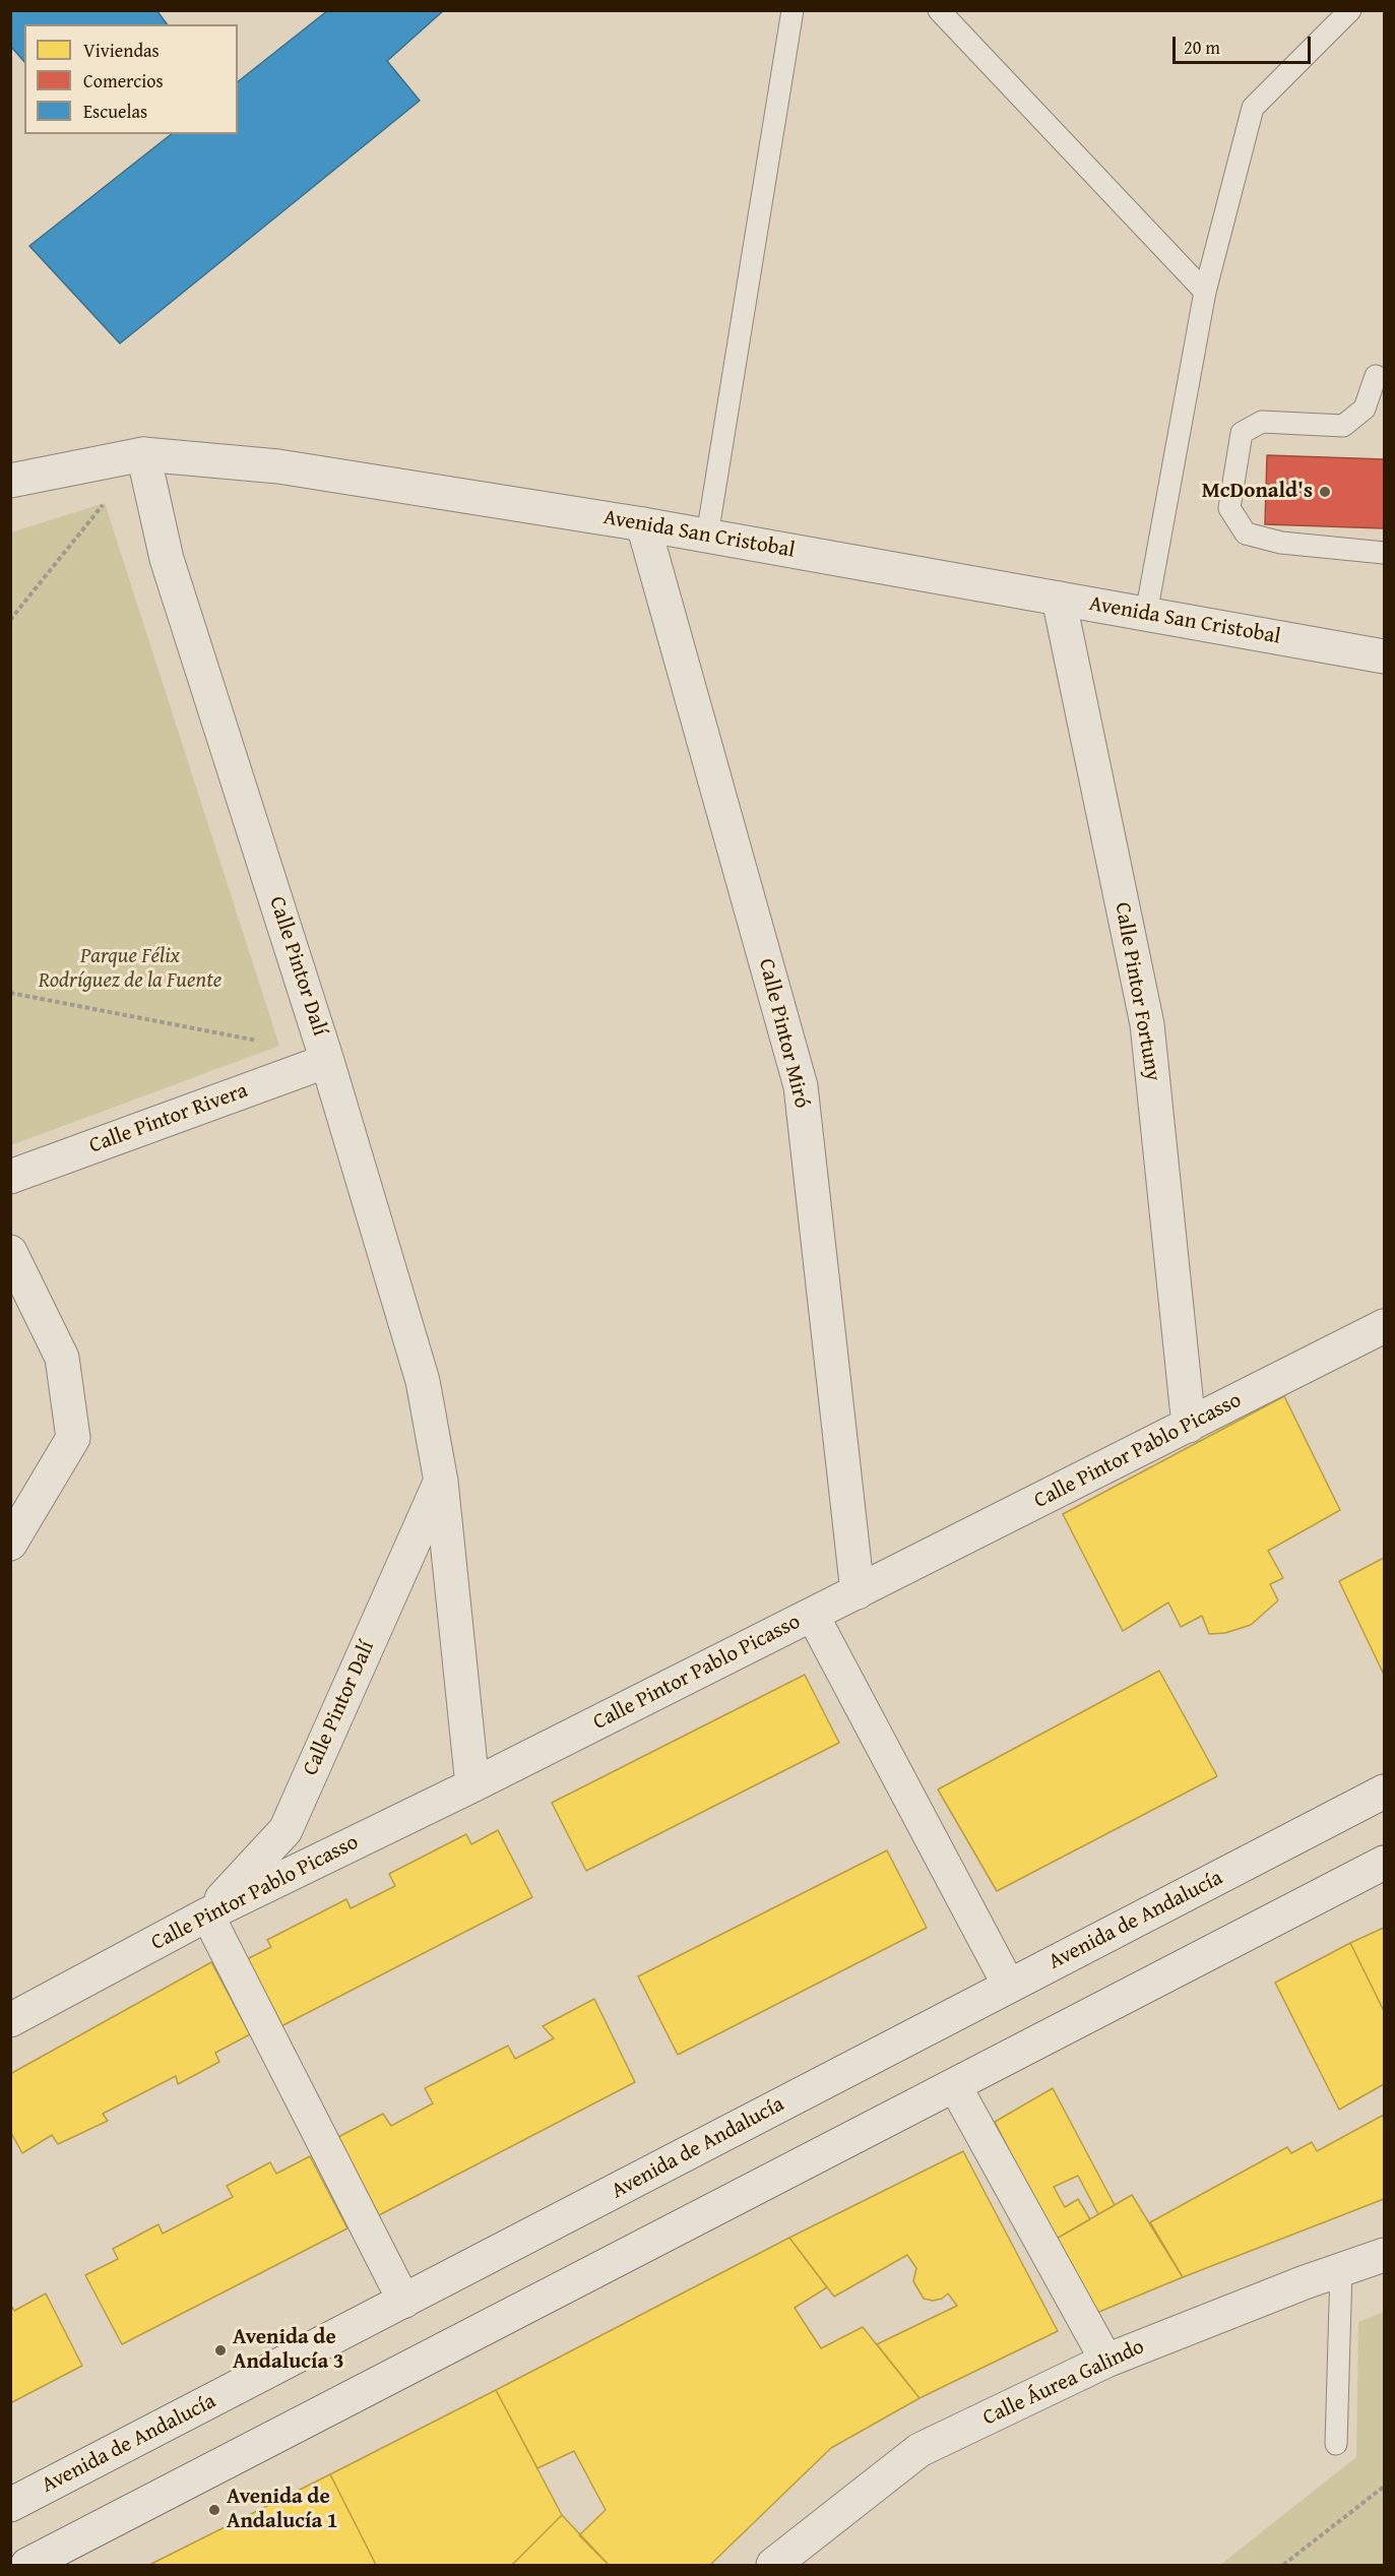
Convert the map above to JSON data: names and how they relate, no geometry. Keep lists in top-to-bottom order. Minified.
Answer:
{"streets":{"street":["Avenida San Cristobal","Calle Pintor Dalí","Calle Pintor Fortuny","Calle Pintor Miró","Calle Pintor Rivera","Calle Pintor Pablo Picasso","Avenida de Andalucía","Calle Áurea Galindo"]},"crossings":[["Avenida San Cristobal","Calle Pintor Dalí"],["Avenida San Cristobal","Calle Pintor Fortuny"],["Avenida San Cristobal","Calle Pintor Miró"],["Calle Pintor Dalí","Calle Pintor Rivera"],["Calle Pintor Dalí","Calle Pintor Pablo Picasso"],["Calle Pintor Fortuny","Calle Pintor Pablo Picasso"],["Calle Pintor Miró","Calle Pintor Pablo Picasso"]],"parks":["Parque Félix Rodríguez de la Fuente"],"places":["McDonald's","Avenida de Andalucía 3","Avenida de Andalucía 1"],"legend":["Viviendas","Comercios","Escuelas"],"scale_bar":"20 m"}
